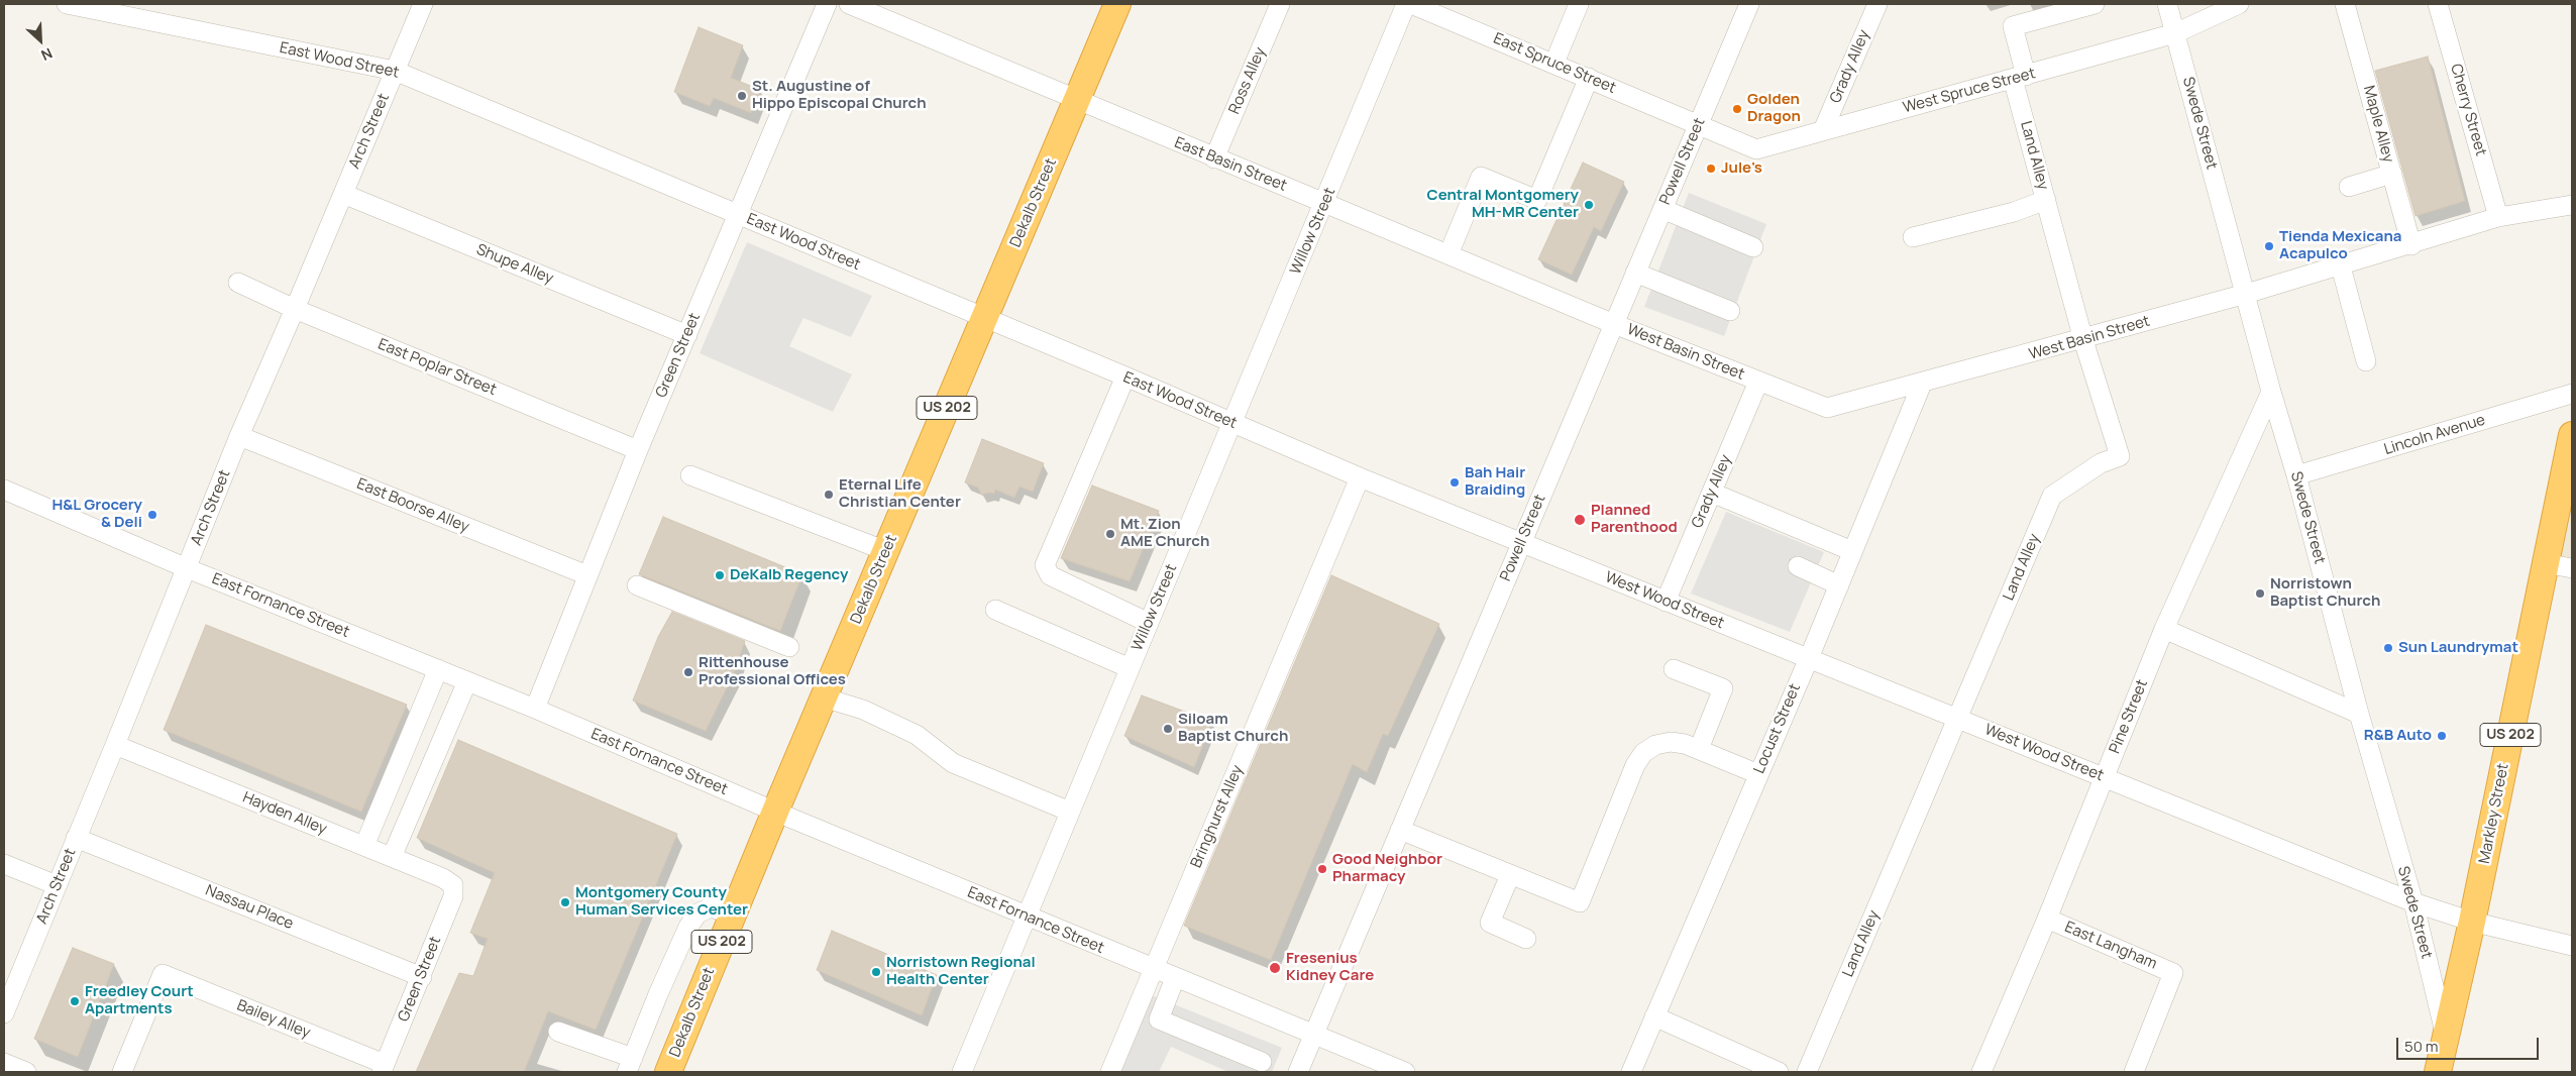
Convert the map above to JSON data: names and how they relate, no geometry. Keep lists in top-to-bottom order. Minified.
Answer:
{"streets":{"highway":["Dekalb Street","US 202","Markley Street"],"street":["East Wood Street","East Spruce Street","Grady Alley","Ross Alley","West Spruce Street","Cherry Street","Swede Street","Maple Alley","Arch Street","Land Alley","Powell Street","East Basin Street","Willow Street","Shupe Alley","West Basin Street","Green Street","East Poplar Street","Lincoln Avenue","East Boorse Alley","West Wood Street","East Fornance Street","Pine Street","Locust Street","Hayden Alley","Bringhurst Alley","Nassau Place","East Langham","Bailey Alley"]},"crossings":[["East Wood Street","Arch Street"],["East Wood Street","Powell Street"],["East Wood Street","Dekalb Street"],["East Wood Street","Willow Street"],["East Wood Street","Green Street"],["East Wood Street","West Wood Street"],["East Wood Street","Bringhurst Alley"],["East Spruce Street","West Spruce Street"],["East Spruce Street","Powell Street"],["Grady Alley","West Spruce Street"],["Grady Alley","West Basin Street"],["Grady Alley","West Wood Street"],["Ross Alley","East Basin Street"],["West Spruce Street","Swede Street"],["West Spruce Street","Land Alley"],["West Spruce Street","Powell Street"],["Cherry Street","West Basin Street"],["Swede Street","West Basin Street"],["Swede Street","Lincoln Avenue"],["Swede Street","West Wood Street"],["Swede Street","Pine Street"],["Swede Street","Markley Street"],["Maple Alley","West Basin Street"],["Arch Street","Shupe Alley"],["Arch Street","East Poplar Street"],["Arch Street","East Boorse Alley"],["Arch Street","East Fornance Street"],["Arch Street","Hayden Alley"],["Arch Street","Nassau Place"],["Land Alley","West Basin Street"],["Land Alley","West Wood Street"],["Powell Street","East Basin Street"],["Powell Street","West Basin Street"],["Powell Street","West Wood Street"],["Powell Street","East Fornance Street"],["East Basin Street","Dekalb Street"],["East Basin Street","Willow Street"],["East Basin Street","West Basin Street"],["Dekalb Street","East Fornance Street"],["Willow Street","East Fornance Street"],["Shupe Alley","Green Street"],["West Basin Street","Locust Street"],["Green Street","East Poplar Street"],["Green Street","East Boorse Alley"],["Green Street","East Fornance Street"],["Green Street","Hayden Alley"],["Green Street","Nassau Place"],["Green Street","Bailey Alley"],["West Wood Street","Pine Street"],["West Wood Street","Locust Street"],["West Wood Street","Markley Street"],["East Fornance Street","Bringhurst Alley"],["Pine Street","East Langham"]],"places":["St. Augustine of Hippo Episcopal Church","Golden Dragon","Jule's","Central Montgomery MH-MR Center","Tienda Mexicana Acapulco","Bah Hair Braiding","Eternal Life Christian Center","H&L Grocery & Deli","Planned Parenthood","Mt. Zion AME Church","DeKalb Regency","Norristown Baptist Church","Sun Laundrymat","Rittenhouse Professional Offices","Siloam Baptist Church","R&B Auto","Good Neighbor Pharmacy","Montgomery County Human Services Center","Fresenius Kidney Care","Norristown Regional Health Center","Freedley Court Apartments"],"scale_bar":"50 m","north":"bottom right"}
